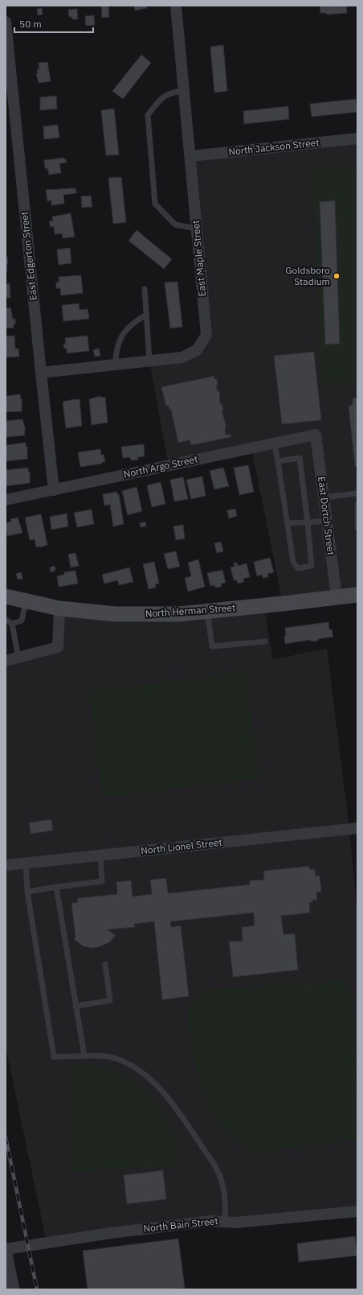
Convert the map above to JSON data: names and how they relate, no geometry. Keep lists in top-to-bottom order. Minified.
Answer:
{"streets":{"main road":["North Herman Street"],"street":["North Jackson Street","East Edgerton Street","East Maple Street","North Argo Street","East Dortch Street","North Lionel Street","North Bain Street"]},"crossings":[["North Jackson Street","East Maple Street"],["East Edgerton Street","East Maple Street"],["East Edgerton Street","North Argo Street"],["North Argo Street","East Dortch Street"],["East Dortch Street","North Herman Street"]],"places":["Goldsboro Stadium"],"scale_bar":"50 m"}
